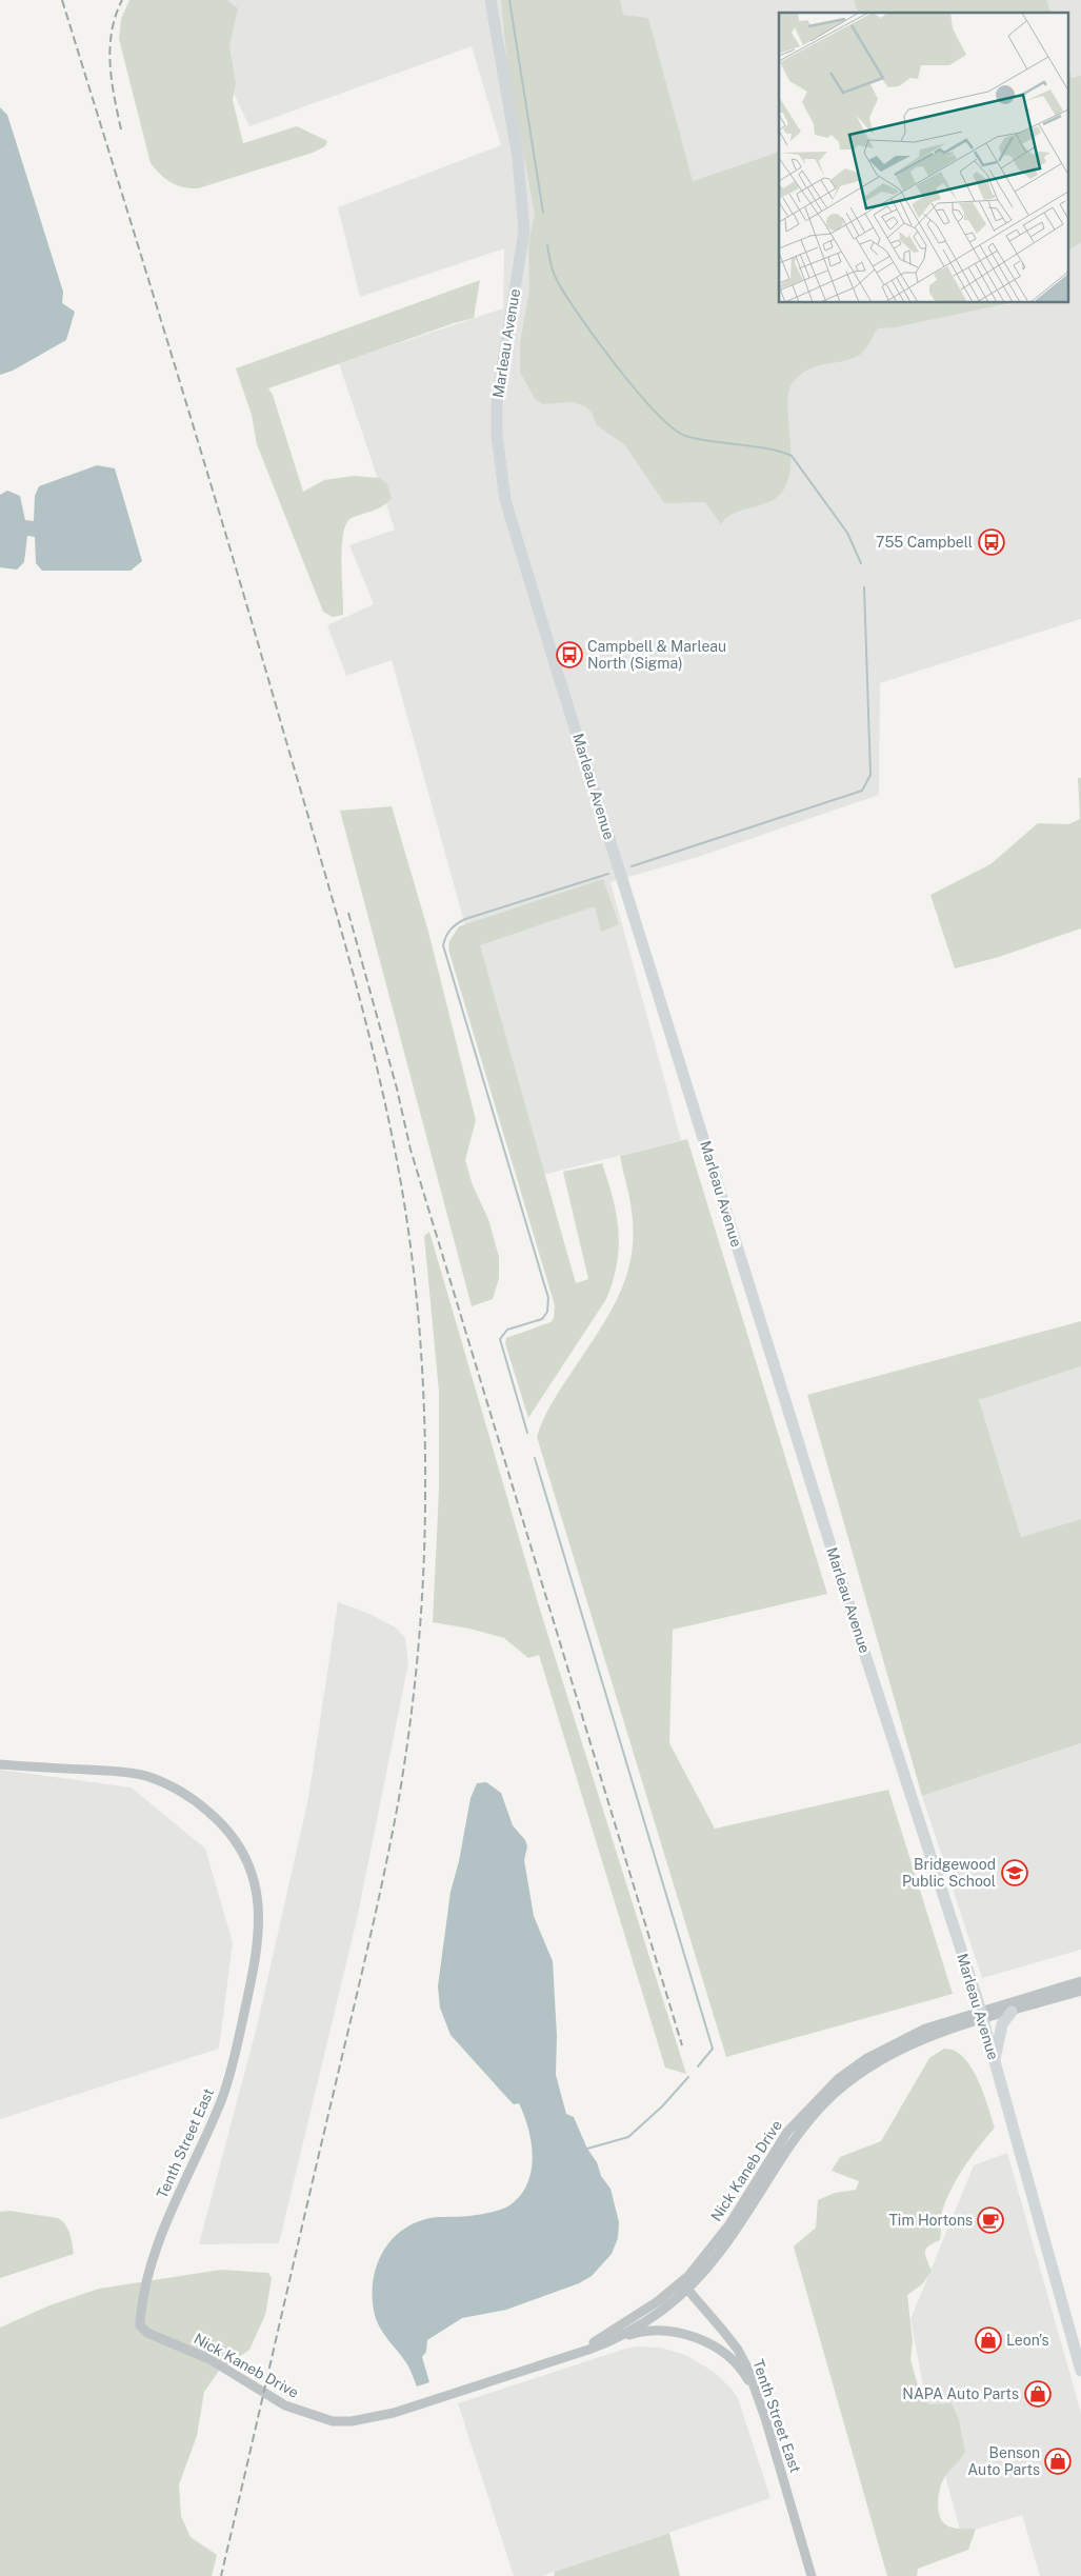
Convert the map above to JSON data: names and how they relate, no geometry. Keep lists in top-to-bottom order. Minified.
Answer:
{"streets":{"main road":["Marleau Avenue"],"street":["Tenth Street East","Nick Kaneb Drive"]},"crossings":[["Marleau Avenue","Nick Kaneb Drive"],["Tenth Street East","Nick Kaneb Drive"]],"places":{"bus stop":["755 Campbell","Campbell & Marleau North (Sigma)"],"school or university":["Bridgewood Public School"],"cafe":["Tim Hortons"],"shop":["Leon's","NAPA Auto Parts","Benson Auto Parts"]}}
